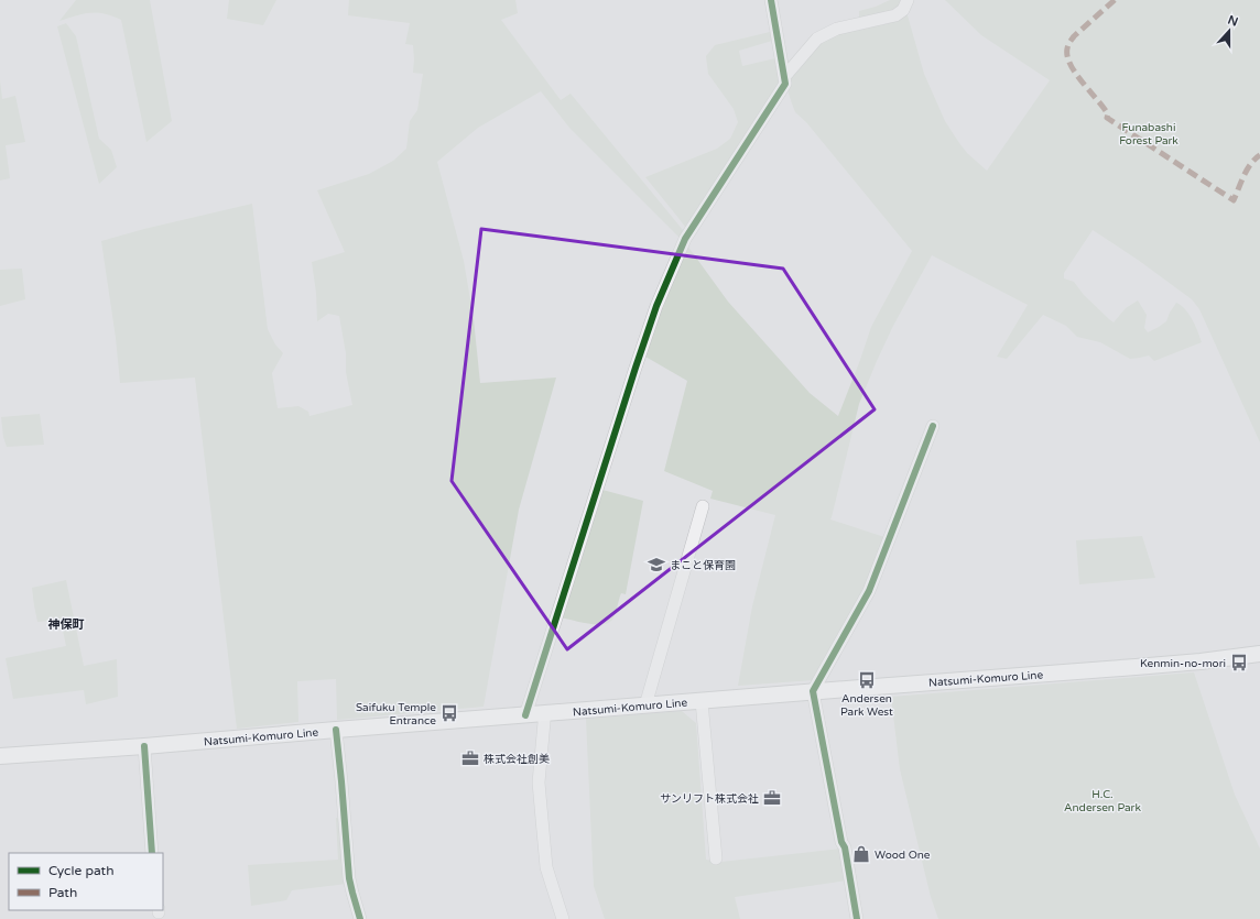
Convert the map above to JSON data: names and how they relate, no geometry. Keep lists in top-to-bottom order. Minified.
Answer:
{"streets":{"main road":["Natsumi-Komuro Line"]},"districts":["神保町"],"parks":["Funabashi Forest Park","H.C. Andersen Park"],"places":{"school or university":["まこと保育園"],"bus stop":["Kenmin-no-mori","Andersen Park West","Saifuku Temple Entrance"],"office":["株式会社創美","サンリフト株式会社"],"shop":["Wood One"]},"legend":["Cycle path","Path"],"north":"top"}
